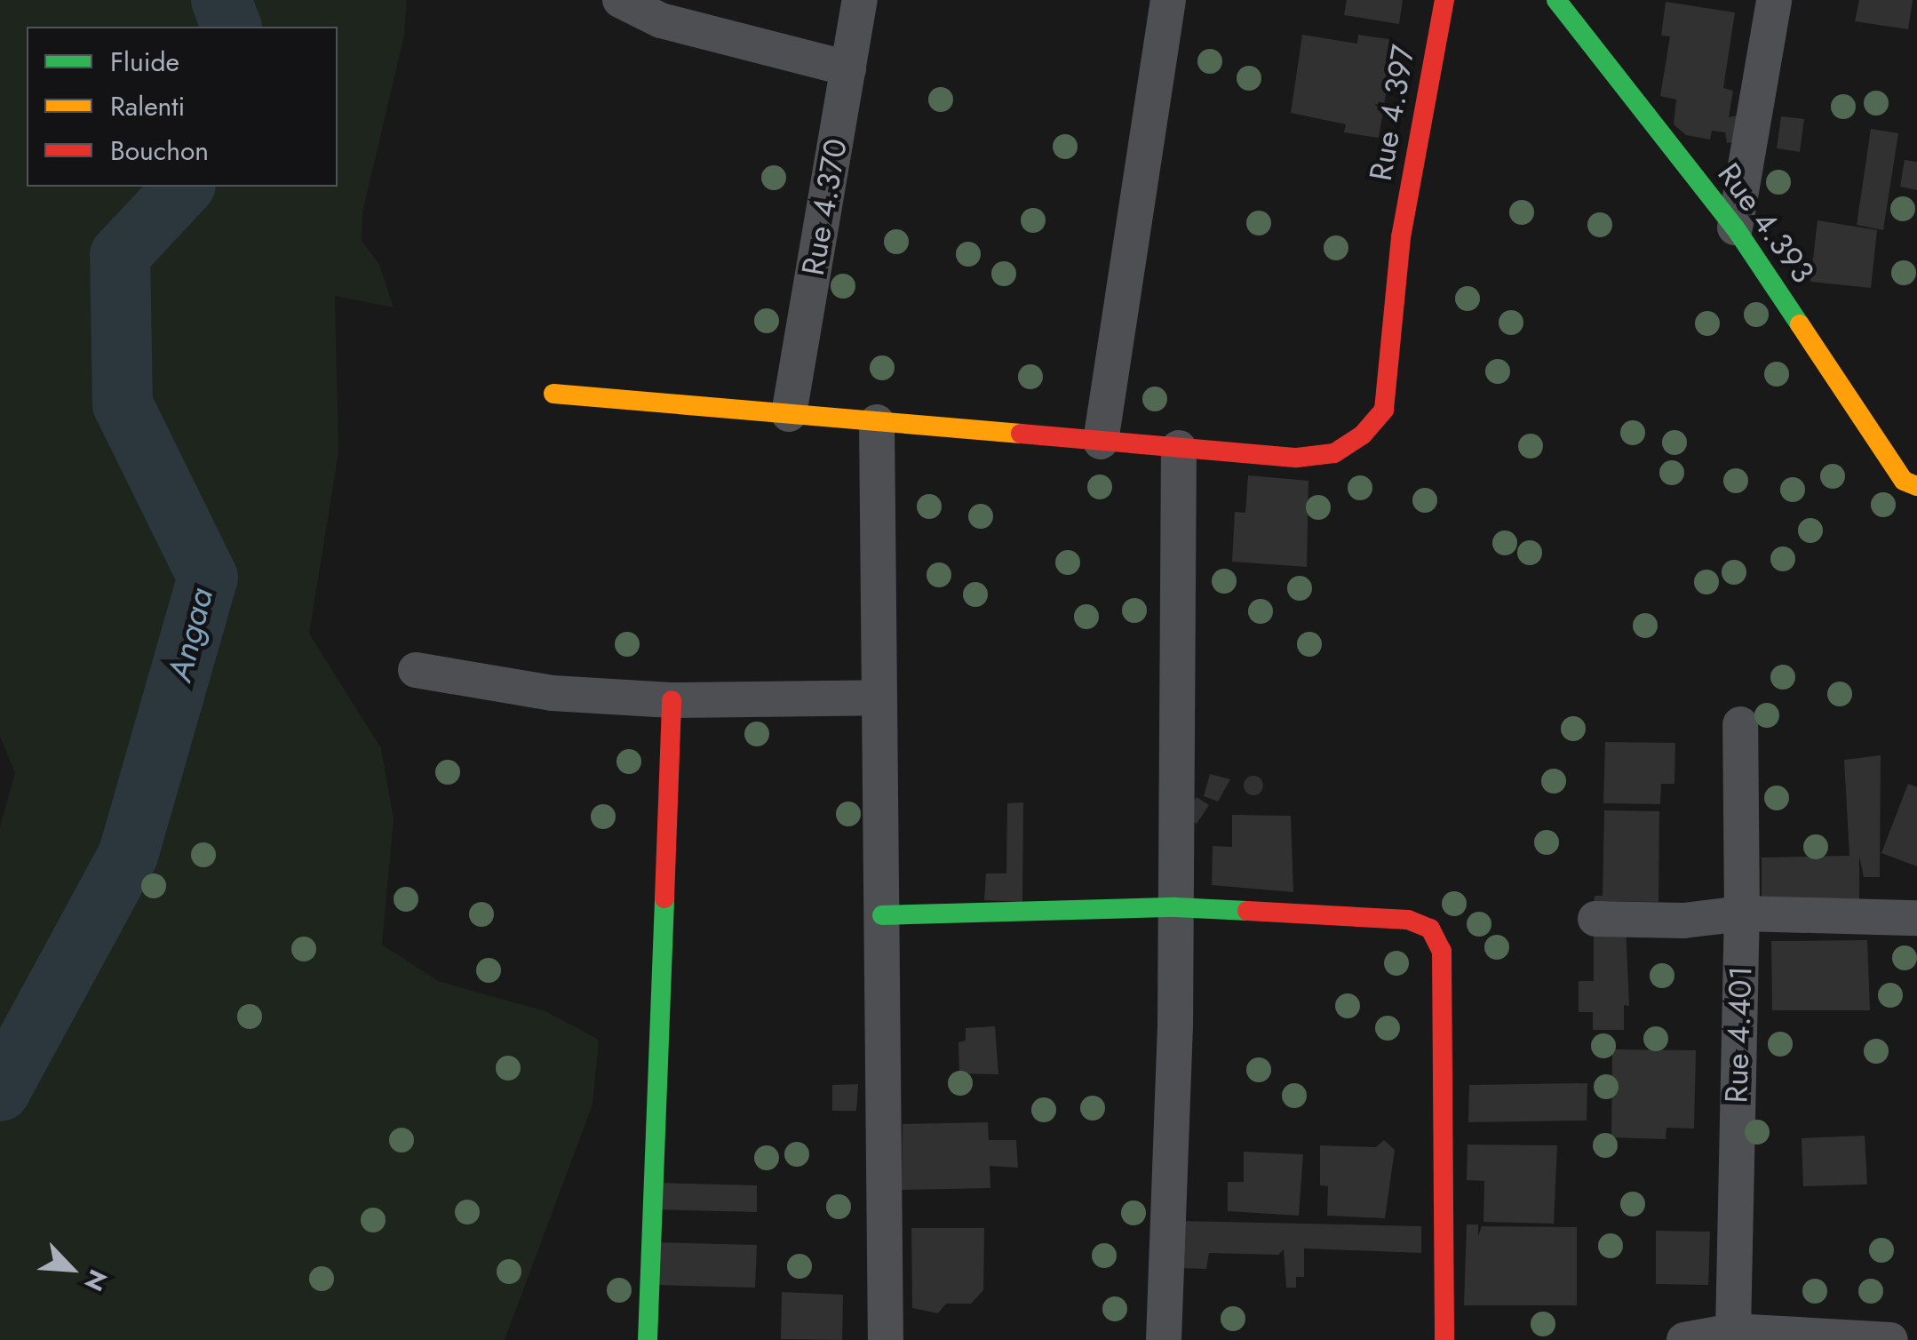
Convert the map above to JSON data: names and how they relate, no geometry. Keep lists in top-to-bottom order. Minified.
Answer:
{"streets":{"street":["Rue 4.397","Rue 4.370","Rue 4.393","Rue 4.401"]},"crossings":[["Rue 4.397","Rue 4.370"]],"water":["Angaa"],"legend":["Fluide","Ralenti","Bouchon"],"north":"bottom right"}
